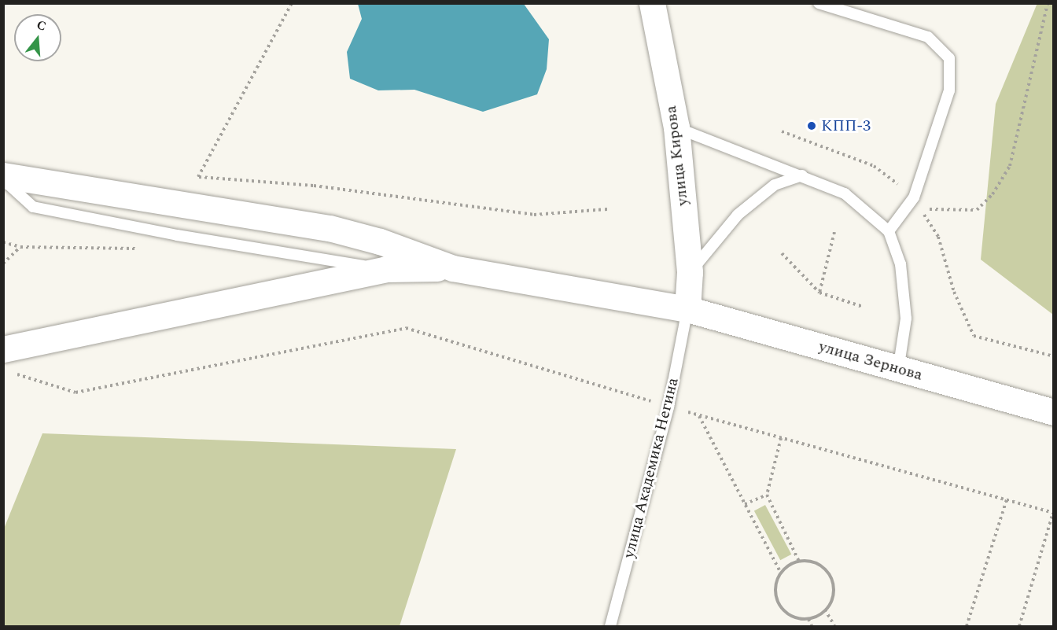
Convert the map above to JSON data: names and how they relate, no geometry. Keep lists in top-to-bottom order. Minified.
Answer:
{"streets":{"main road":["улица Кирова","улица Зернова"],"lane":["улица Академика Негина"]},"crossings":[["улица Кирова","улица Зернова"],["улица Кирова","улица Академика Негина"],["улица Зернова","улица Академика Негина"]],"places":["КПП-3"],"north":"top"}
